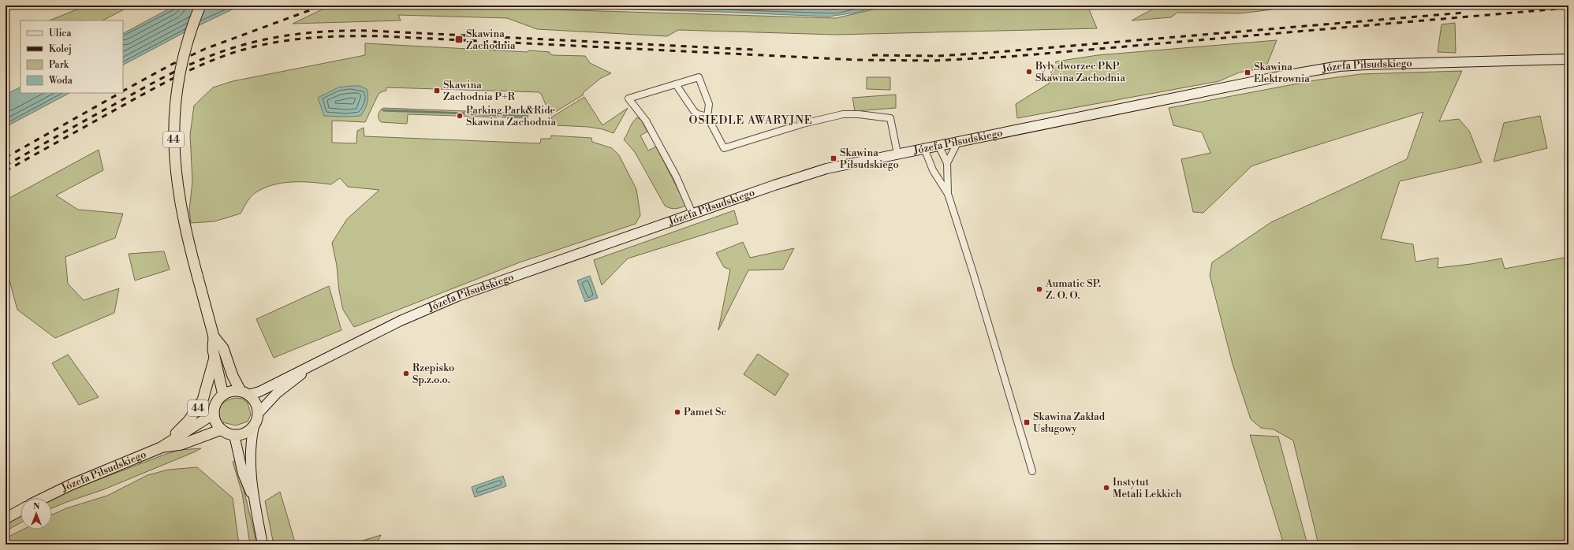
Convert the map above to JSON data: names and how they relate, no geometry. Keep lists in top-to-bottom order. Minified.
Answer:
{"streets":{"main road":["Józefa Piłsudskiego","44"]},"crossings":[["Józefa Piłsudskiego","44"]],"districts":["OSIEDLE AWARYJNE"],"places":{"transit":["Skawina Zachodnia","Skawina Elektrownia","Skawina Zachodnia P+R","Skawina Piłsudskiego","Skawina Zakład Usługowy"],"other":["Były dworzec PKP Skawina Zachodnia","Parking Park&Ride Skawina Zachodnia","Aumatic SP. Z. O. O.","Rzepisko Sp.z.o.o.","Pamet Sc","Instytut Metali Lekkich"]},"legend":["Ulica","Kolej","Park","Woda"],"north":"top"}
